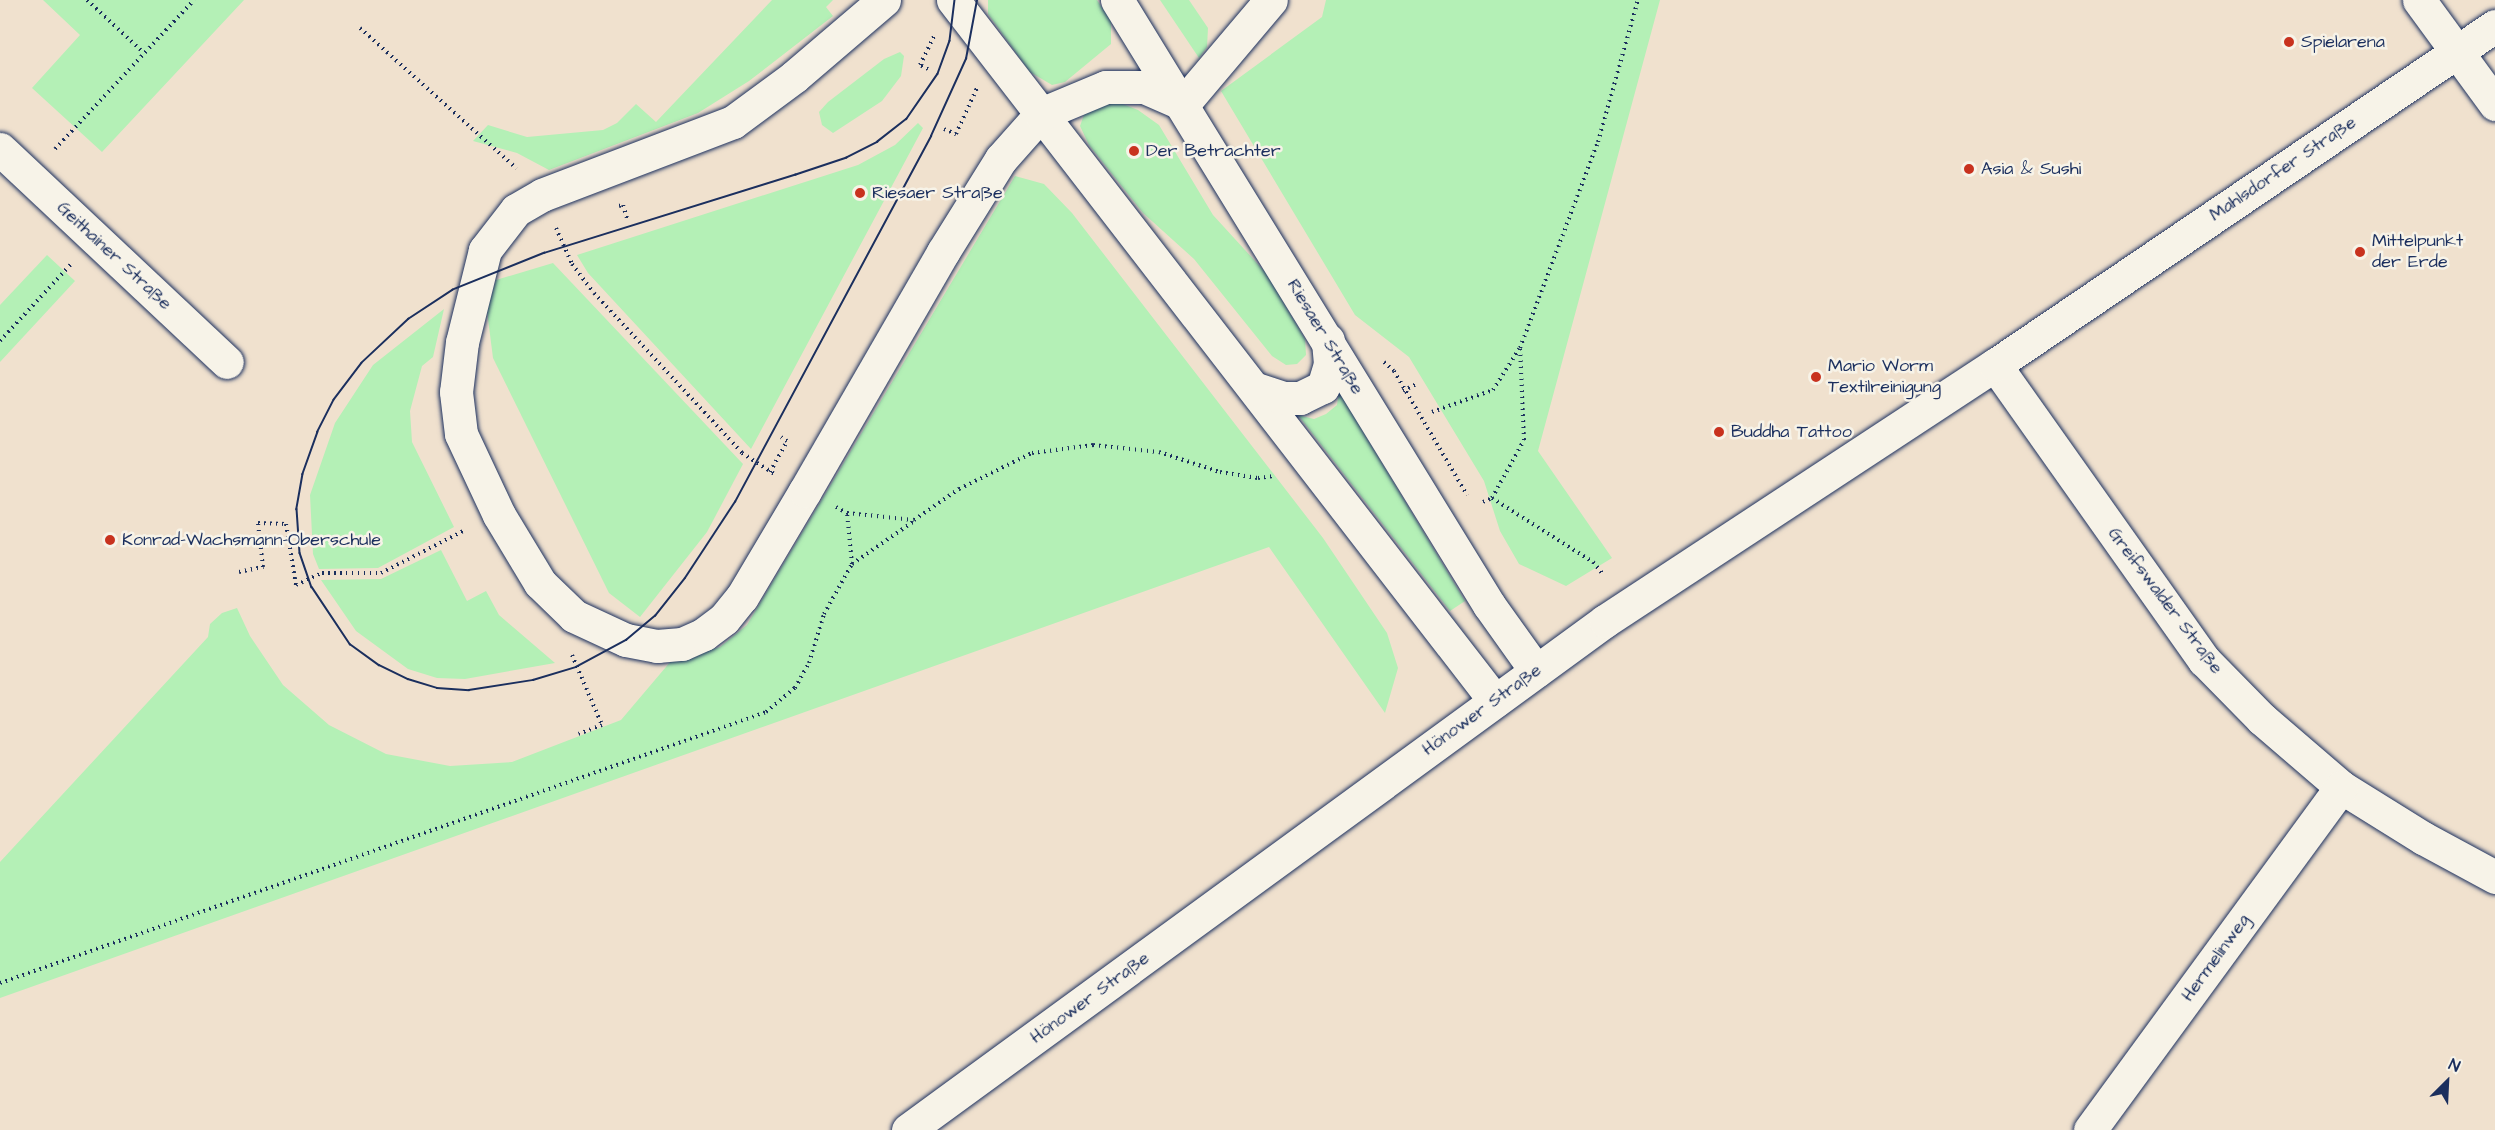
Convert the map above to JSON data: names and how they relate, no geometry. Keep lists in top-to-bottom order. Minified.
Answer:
{"streets":{"main road":["Mahlsdorfer Straße","Geithainer Straße","Riesaer Straße","Greifswalder Straße","Hönower Straße","Hermelinweg"]},"crossings":[["Mahlsdorfer Straße","Hönower Straße"],["Riesaer Straße","Hönower Straße"],["Greifswalder Straße","Hönower Straße"],["Greifswalder Straße","Hermelinweg"]],"places":["Spielarena","Der Betrachter","Asia & Sushi","Riesaer Straße","Mittelpunkt der Erde","Mario Worm Textilreinigung","Buddha Tattoo","Konrad-Wachsmann-Oberschule"],"north":"top right"}
